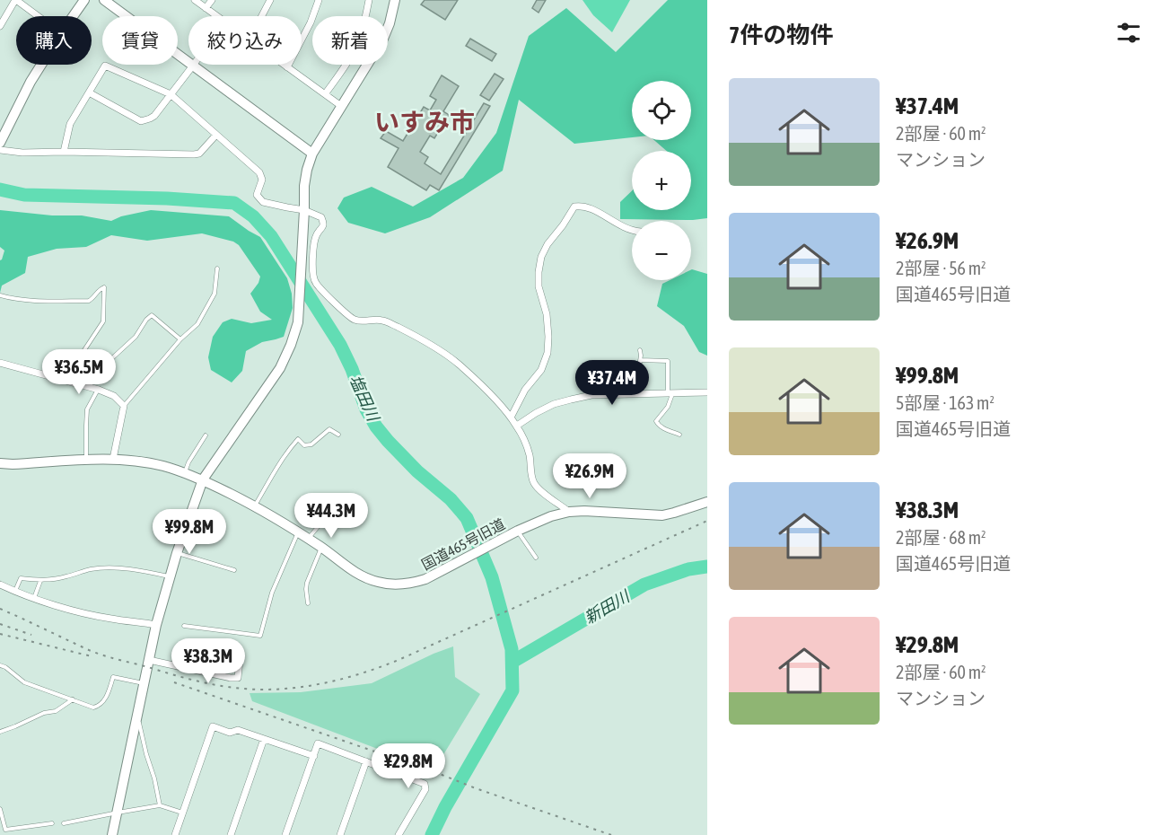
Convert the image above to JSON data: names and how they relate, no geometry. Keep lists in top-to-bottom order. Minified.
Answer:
{"streets":{"street":["国道465号旧道"]},"districts":["いすみ市"],"water":["塩田川","新田川"],"page":{"heading":"7件の物件","chip":["購入","賃貸","絞り込み","新着"],"list":[{"name":"¥37.4M","note":"2部屋 · 60 m² · マンション"},{"name":"¥26.9M","note":"2部屋 · 56 m² · 国道465号旧道"},{"name":"¥99.8M","note":"5部屋 · 163 m² · 国道465号旧道"},{"name":"¥38.3M","note":"2部屋 · 68 m² · 国道465号旧道"},{"name":"¥29.8M","note":"2部屋 · 60 m² · マンション"}],"map_buttons":["+","−"],"price":["¥36.5M","¥37.4M","¥26.9M","¥44.3M","¥99.8M","¥38.3M","¥29.8M"]}}
